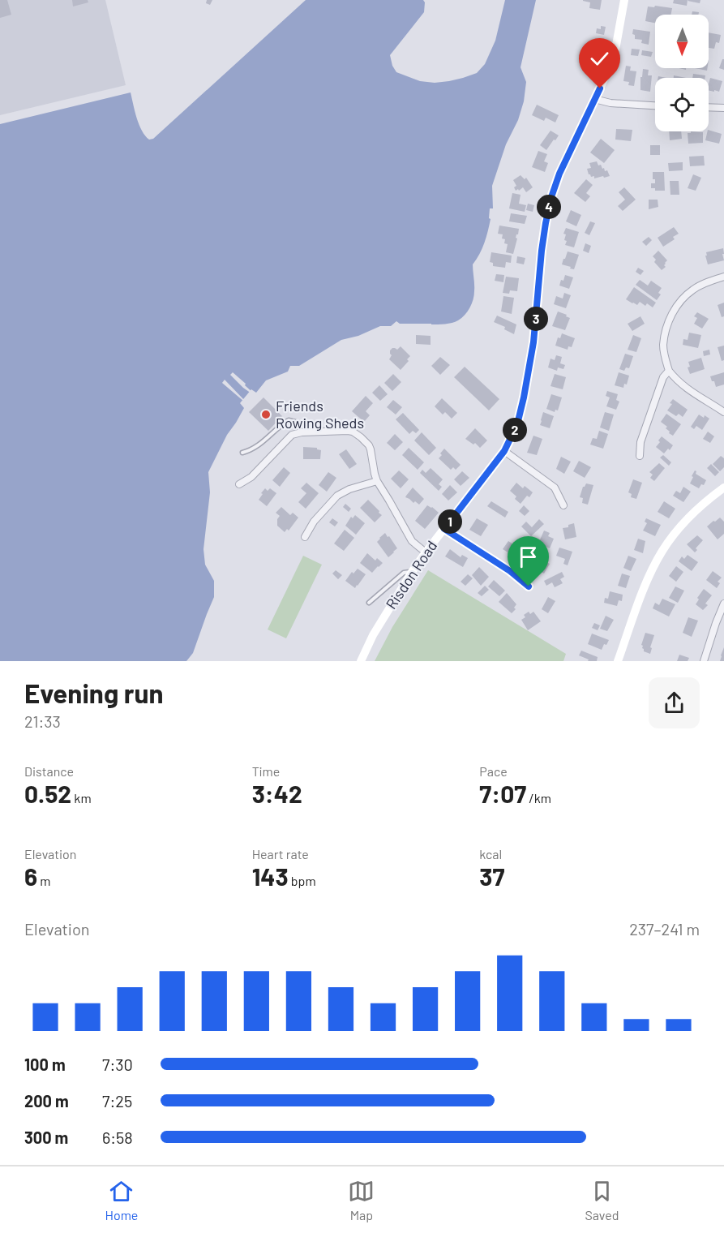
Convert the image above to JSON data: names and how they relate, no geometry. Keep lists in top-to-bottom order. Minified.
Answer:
{"streets":{"street":["Risdon Road"]},"places":["Friends Rowing Sheds"],"north":"bottom","page":{"pins":["4","3","2","1"],"heading":["Evening run","21:33"],"stats":[["Distance","0.52 km"],["Time","3:42"],["Pace","7:07 /km"],["Elevation","6 m"],["Heart rate","143 bpm"],["kcal","37"]],"chart":["Elevation","237–241 m"],"list":[{"name":"100 m","note":"7:30"},{"name":"200 m","note":"7:25"},{"name":"300 m","note":"6:58"}],"tabs":["Home","Map","Saved"]}}
